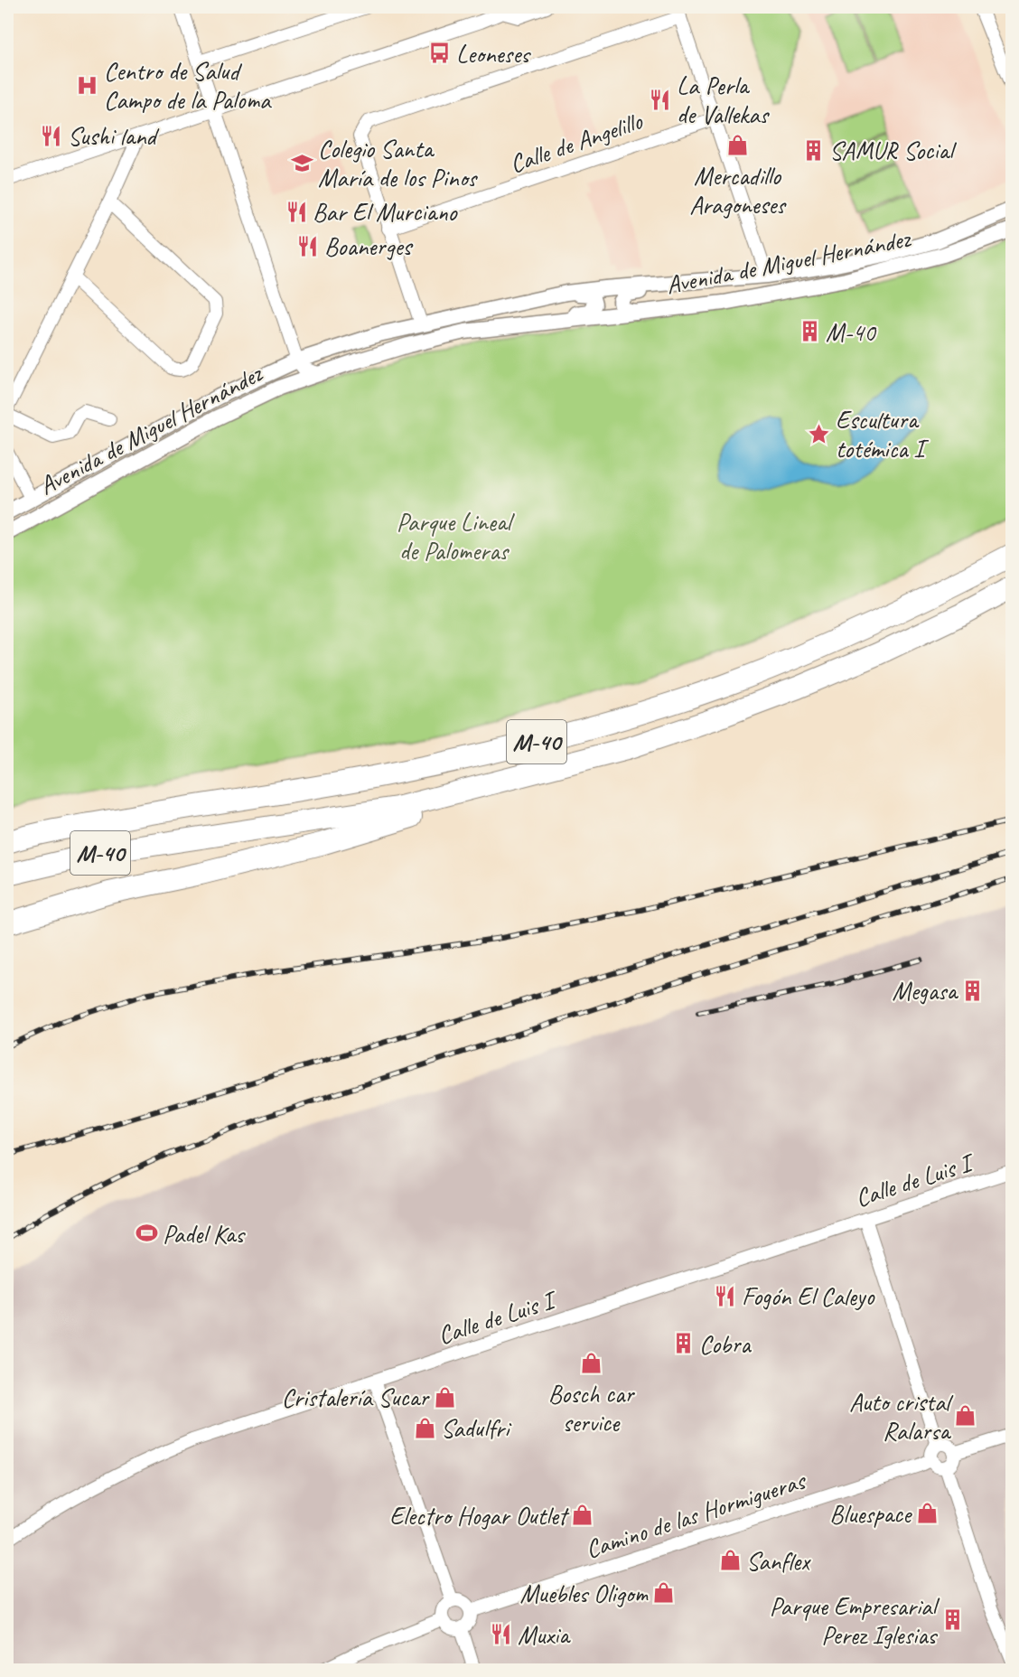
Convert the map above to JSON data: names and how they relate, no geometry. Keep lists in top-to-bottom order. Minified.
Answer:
{"streets":{"highway":["M-40"],"street":["Calle de Angelillo","Avenida de Miguel Hernández","Calle de Luis I","Camino de las Hormigueras"]},"parks":["Parque Lineal de Palomeras"],"places":{"bus stop":["Leoneses"],"hospital":["Centro de Salud Campo de la Paloma"],"restaurant":["La Perla de Vallekas","Sushi land","Bar El Murciano","Boanerges","Fogón El Caleyo","Muxia"],"shop":["Mercadillo Aragoneses","Bosch car service","Cristalería Sucar","Auto cristal Ralarsa","Sadulfri","Bluespace","Electro Hogar Outlet","Sanflex","Muebles Oligom"],"building":["SAMUR Social","M-40","Megasa","Cobra","Parque Empresarial Perez Iglesias"],"school or university":["Colegio Santa María de los Pinos"],"place":["Escultura totémica I"],"sports":["Padel Kas"]}}
